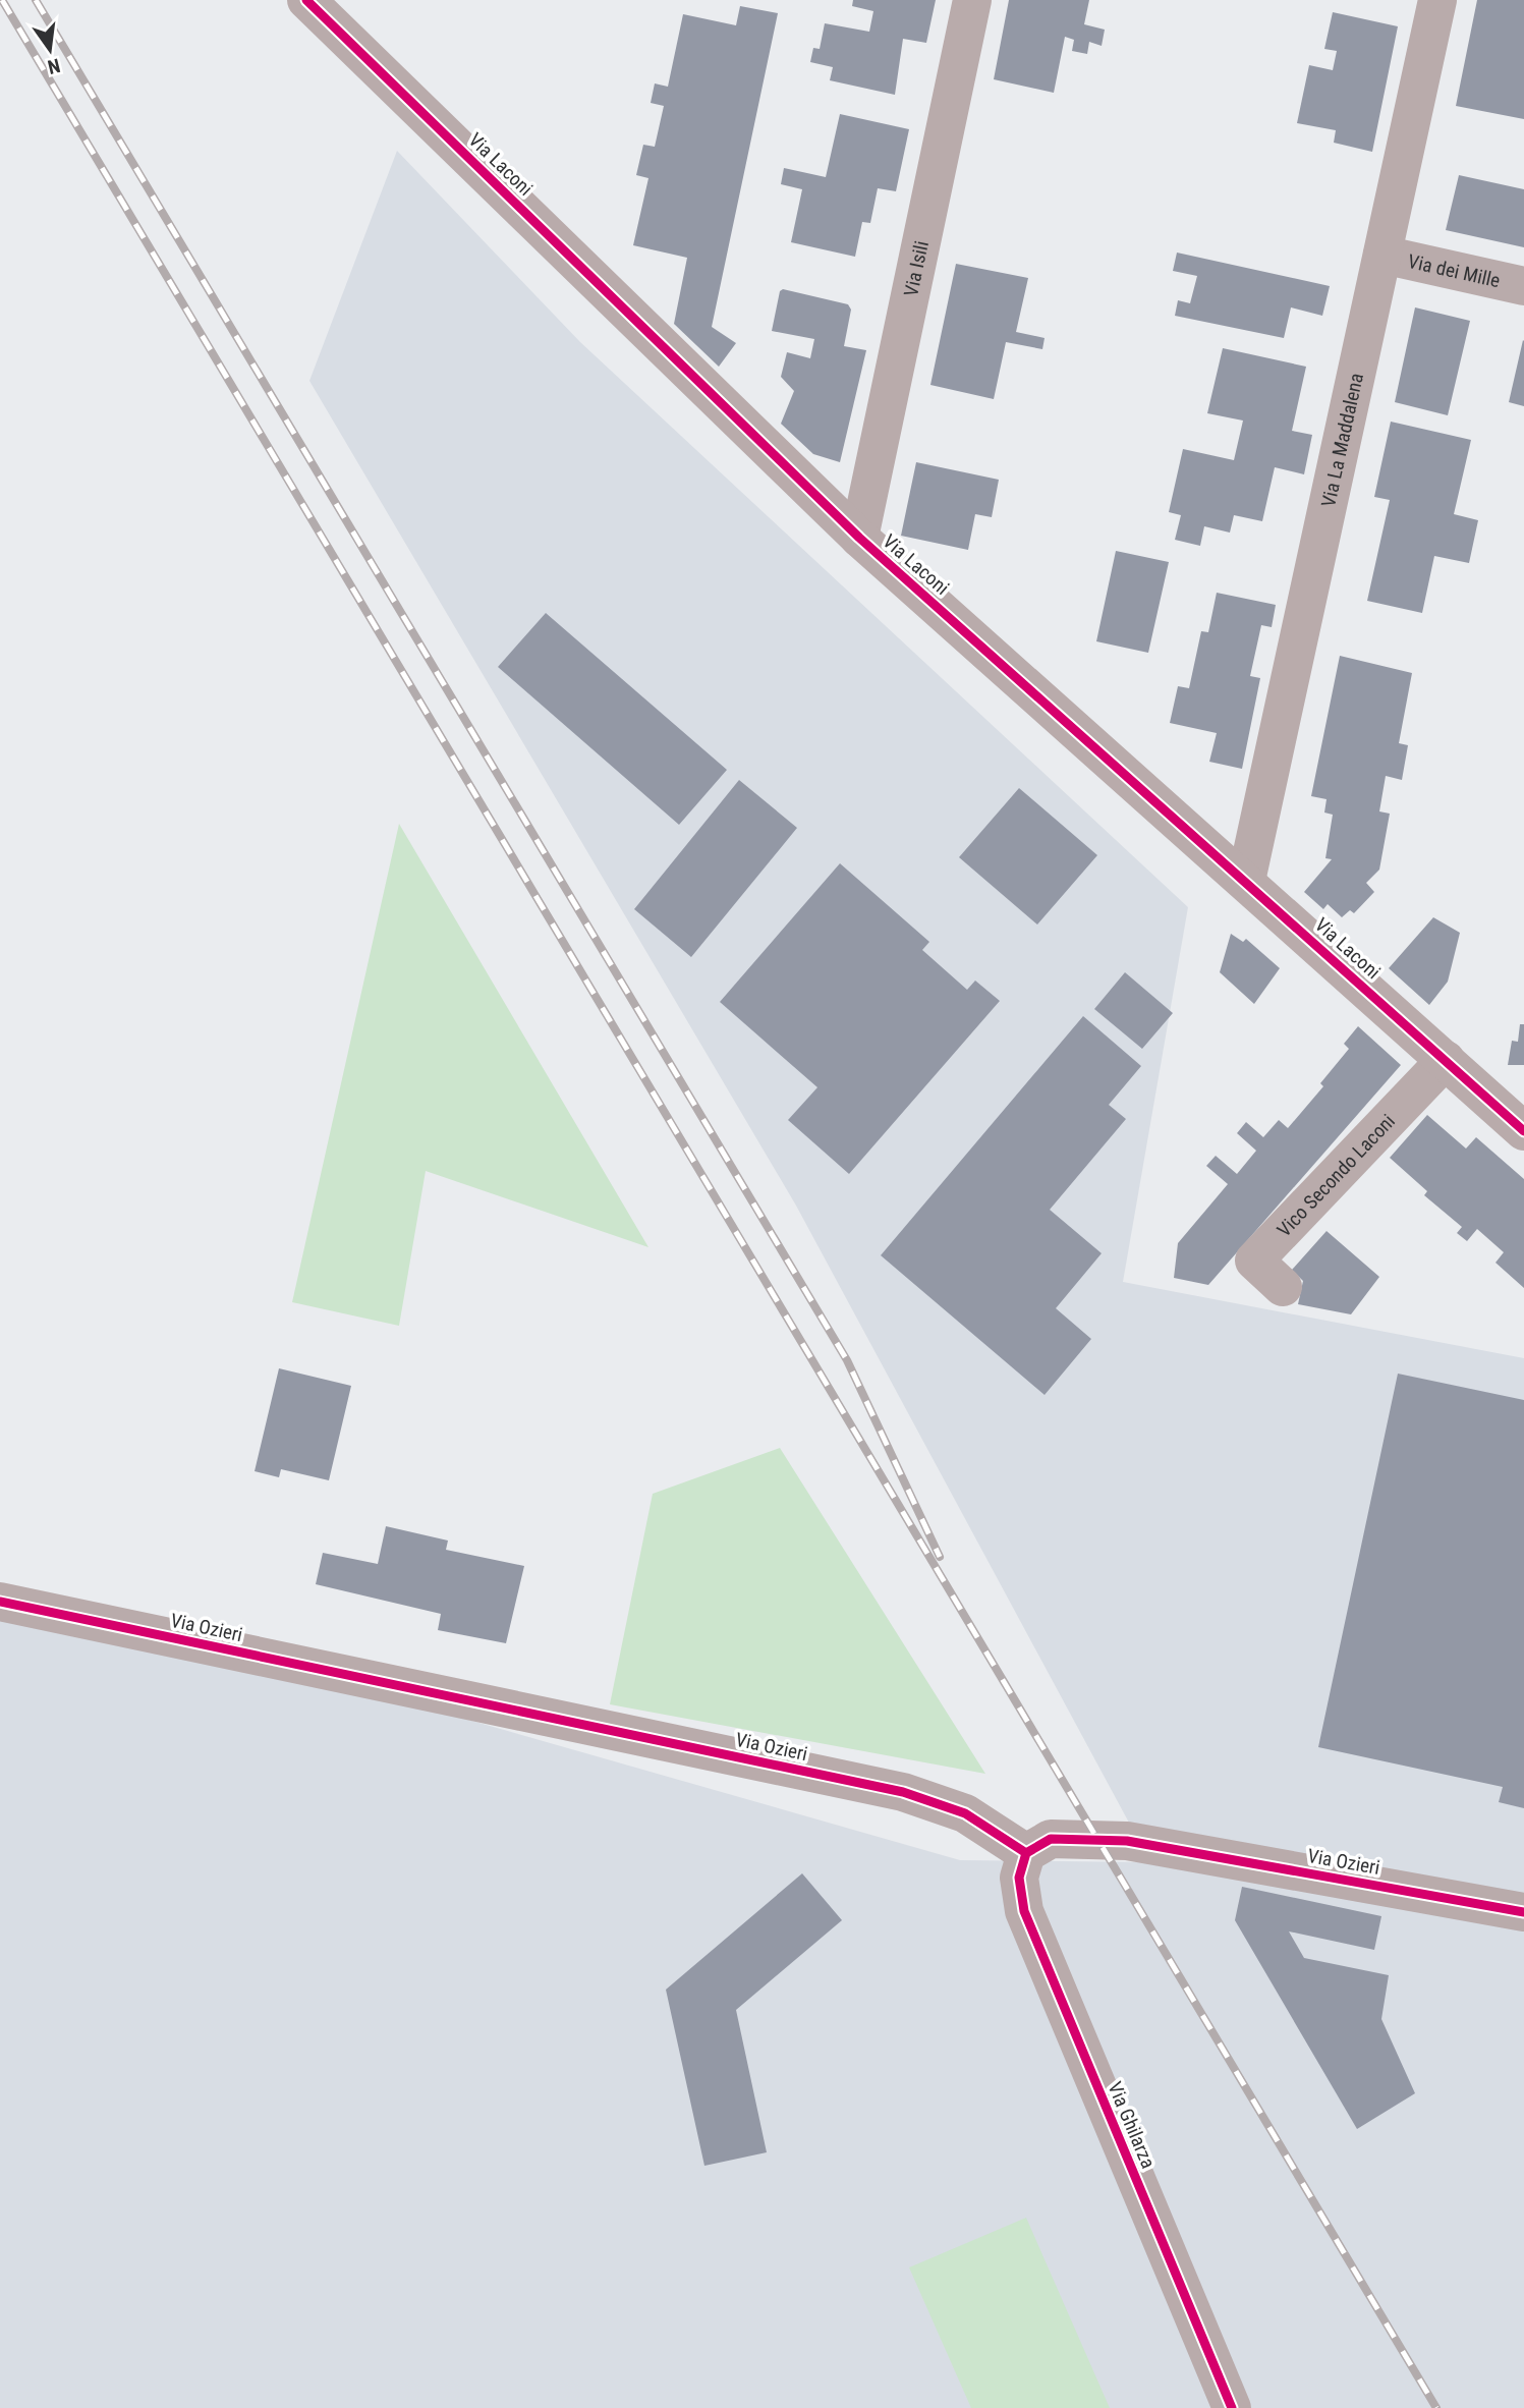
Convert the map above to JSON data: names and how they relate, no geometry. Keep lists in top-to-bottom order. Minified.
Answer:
{"streets":{"street":["Via Laconi","Via Isili","Via dei Mille","Via La Maddalena","Vico Secondo Laconi","Via Ozieri","Via Ghilarza"]},"crossings":[["Via Laconi","Via Isili"],["Via Laconi","Via La Maddalena"],["Via Laconi","Vico Secondo Laconi"],["Via dei Mille","Via La Maddalena"],["Via Ozieri","Via Ghilarza"]],"north":"bottom"}
